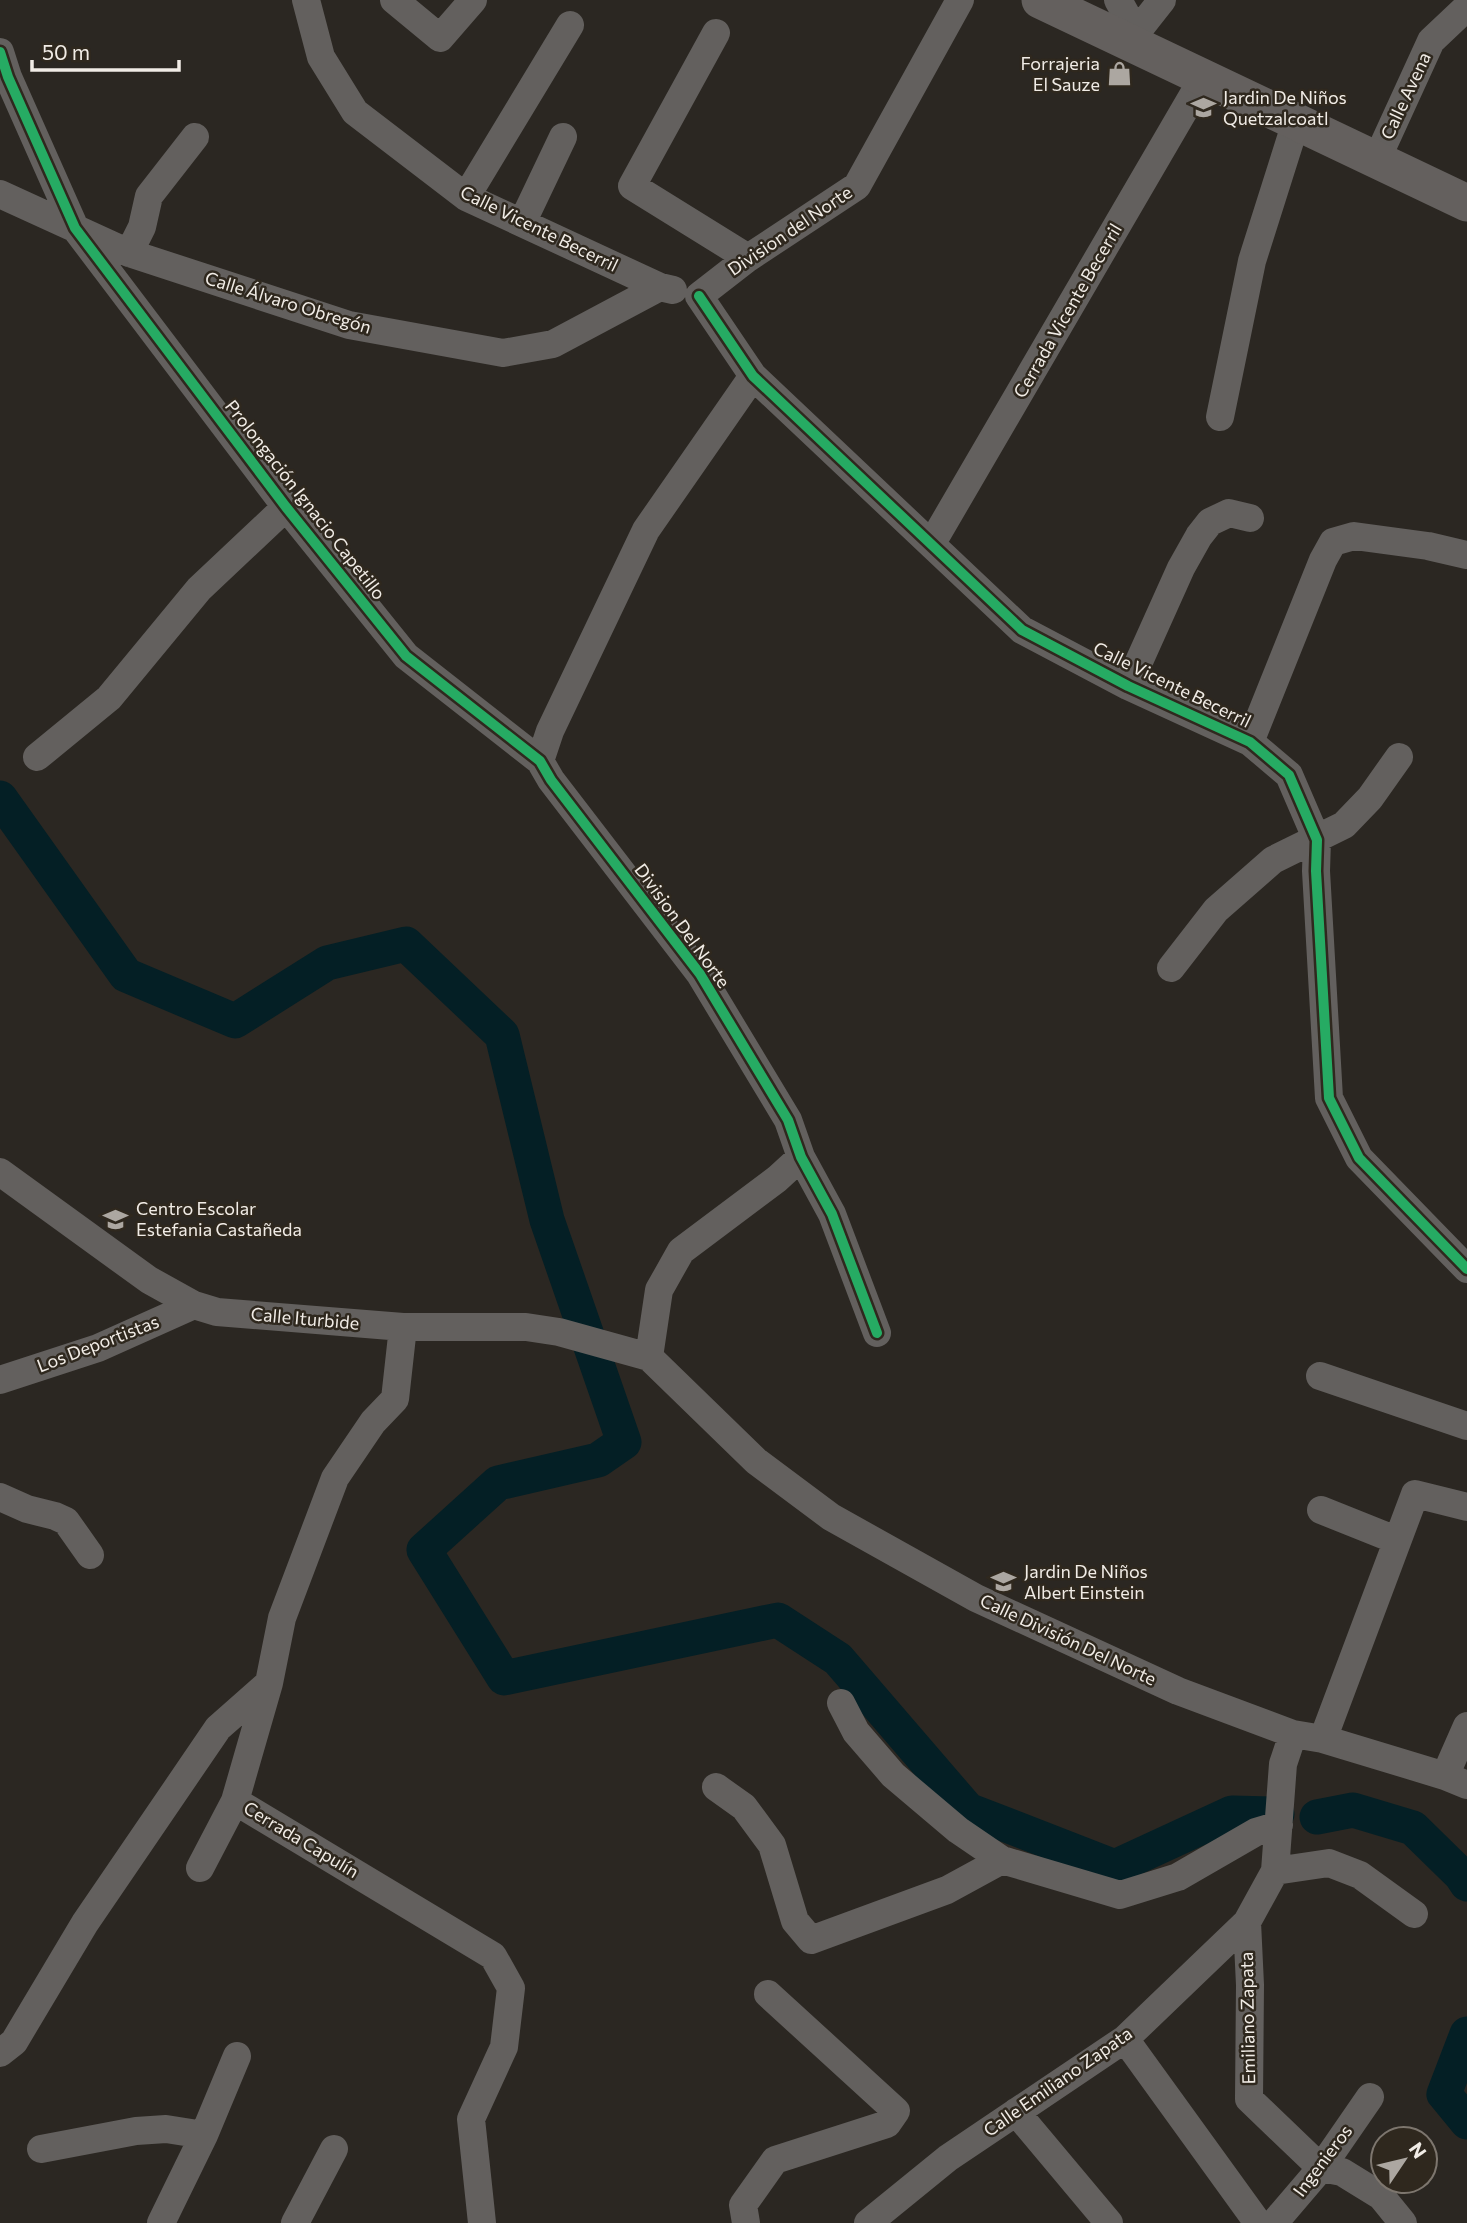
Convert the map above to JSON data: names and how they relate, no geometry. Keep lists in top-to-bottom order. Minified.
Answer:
{"streets":{"street":["Calle Avena","Calle Vicente Becerril","Division del Norte","Calle Álvaro Obregón","Cerrada Vicente Becerril","Prolongación Ignacio Capetillo","Division Del Norte","Calle Iturbide","Los Deportistas","Calle División Del Norte","Cerrada Capulín","Emiliano Zapata","Calle Emiliano Zapata","Ingenieros"]},"crossings":[["Calle Vicente Becerril","Division del Norte"],["Calle Vicente Becerril","Calle Álvaro Obregón"],["Calle Vicente Becerril","Cerrada Vicente Becerril"],["Calle Álvaro Obregón","Prolongación Ignacio Capetillo"],["Prolongación Ignacio Capetillo","Division Del Norte"],["Calle Iturbide","Los Deportistas"],["Calle Iturbide","Calle División Del Norte"],["Calle Iturbide","Cerrada Capulín"],["Calle División Del Norte","Calle Emiliano Zapata"],["Emiliano Zapata","Calle Emiliano Zapata"],["Emiliano Zapata","Ingenieros"]],"places":{"shop":["Forrajeria El Sauze"],"school or university":["Jardin De Niños Quetzalcoatl","Centro Escolar Estefania Castañeda","Jardin De Niños Albert Einstein"]},"scale_bar":"50 m","north":"top right"}
